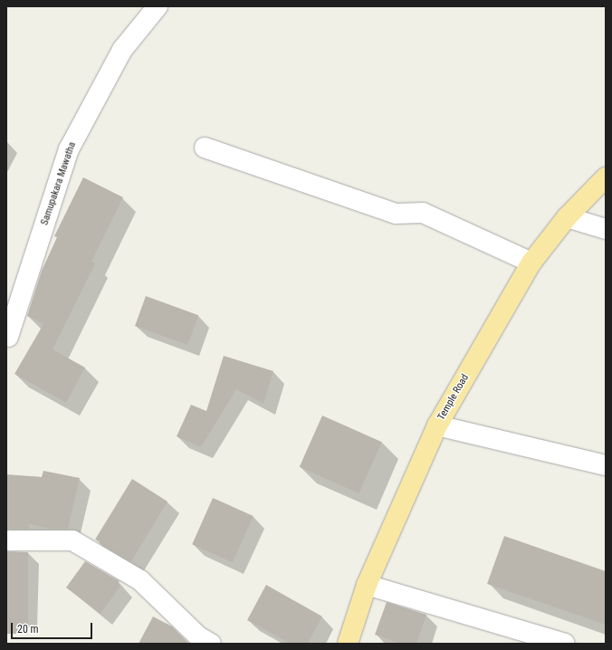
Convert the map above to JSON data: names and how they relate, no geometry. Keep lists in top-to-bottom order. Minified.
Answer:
{"streets":{"main road":["Temple Road"],"street":["Samupakara Mawatha"]},"scale_bar":"20 m"}
